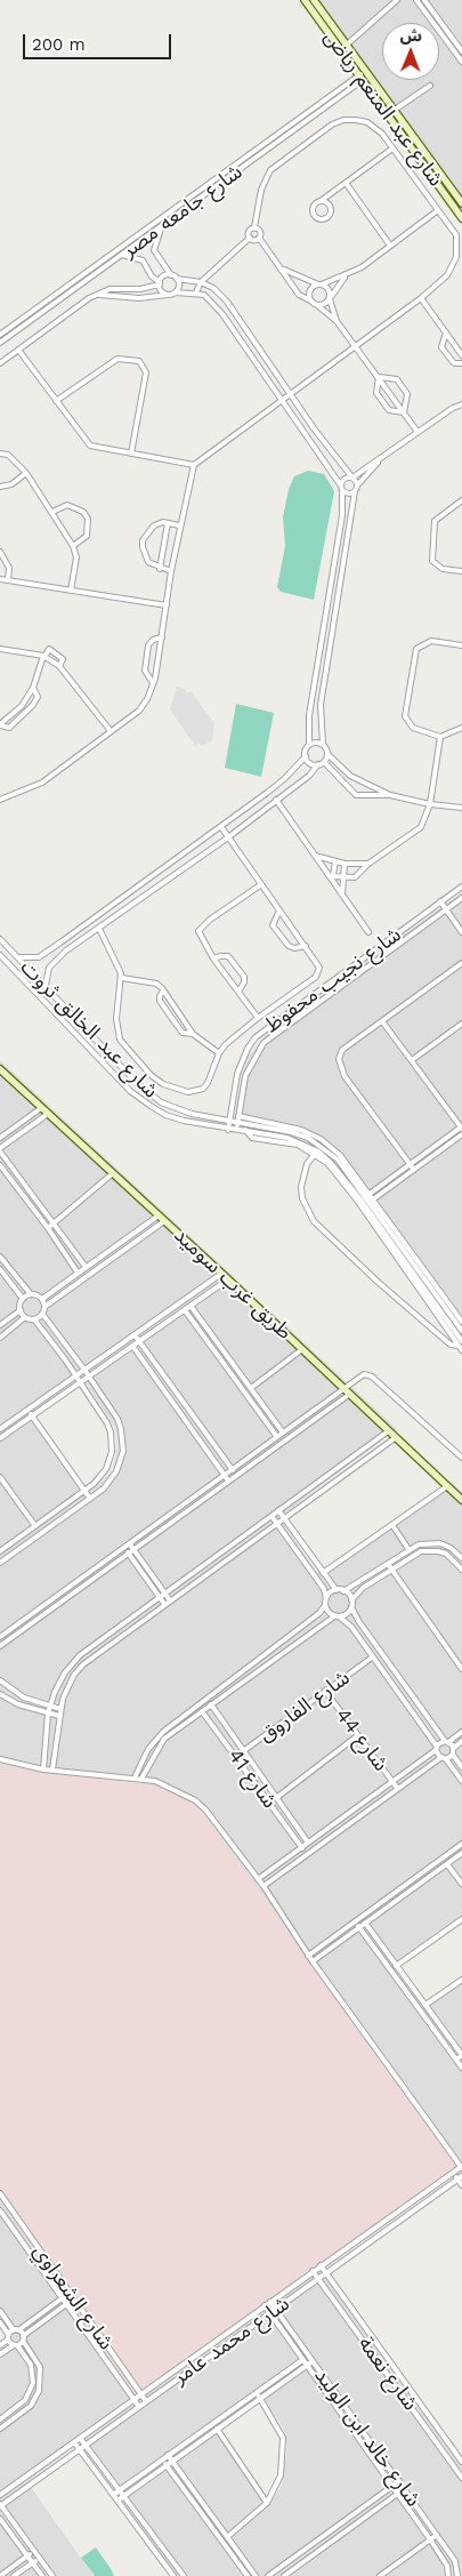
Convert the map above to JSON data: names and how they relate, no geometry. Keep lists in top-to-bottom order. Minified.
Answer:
{"streets":{"street":["شارع عبد المنعم رياض","شارع جامعه مصر","شارع نجيب محفوظ","شارع عبد الخالق ثروت","طريق غرب سوميد","شارع الفاروق","شارع 44","شارع 41","شارع الشعراوي","شارع محمد عامر","شارع نعمة","شارع خالد ابن الوليد"]},"crossings":[["شارع عبد المنعم رياض","شارع جامعه مصر"],["شارع نجيب محفوظ","شارع عبد الخالق ثروت"],["شارع الفاروق","شارع 44"],["شارع الفاروق","شارع 41"],["شارع الشعراوي","شارع محمد عامر"],["شارع محمد عامر","شارع نعمة"],["شارع محمد عامر","شارع خالد ابن الوليد"]],"scale_bar":"200 m","north":"top"}
